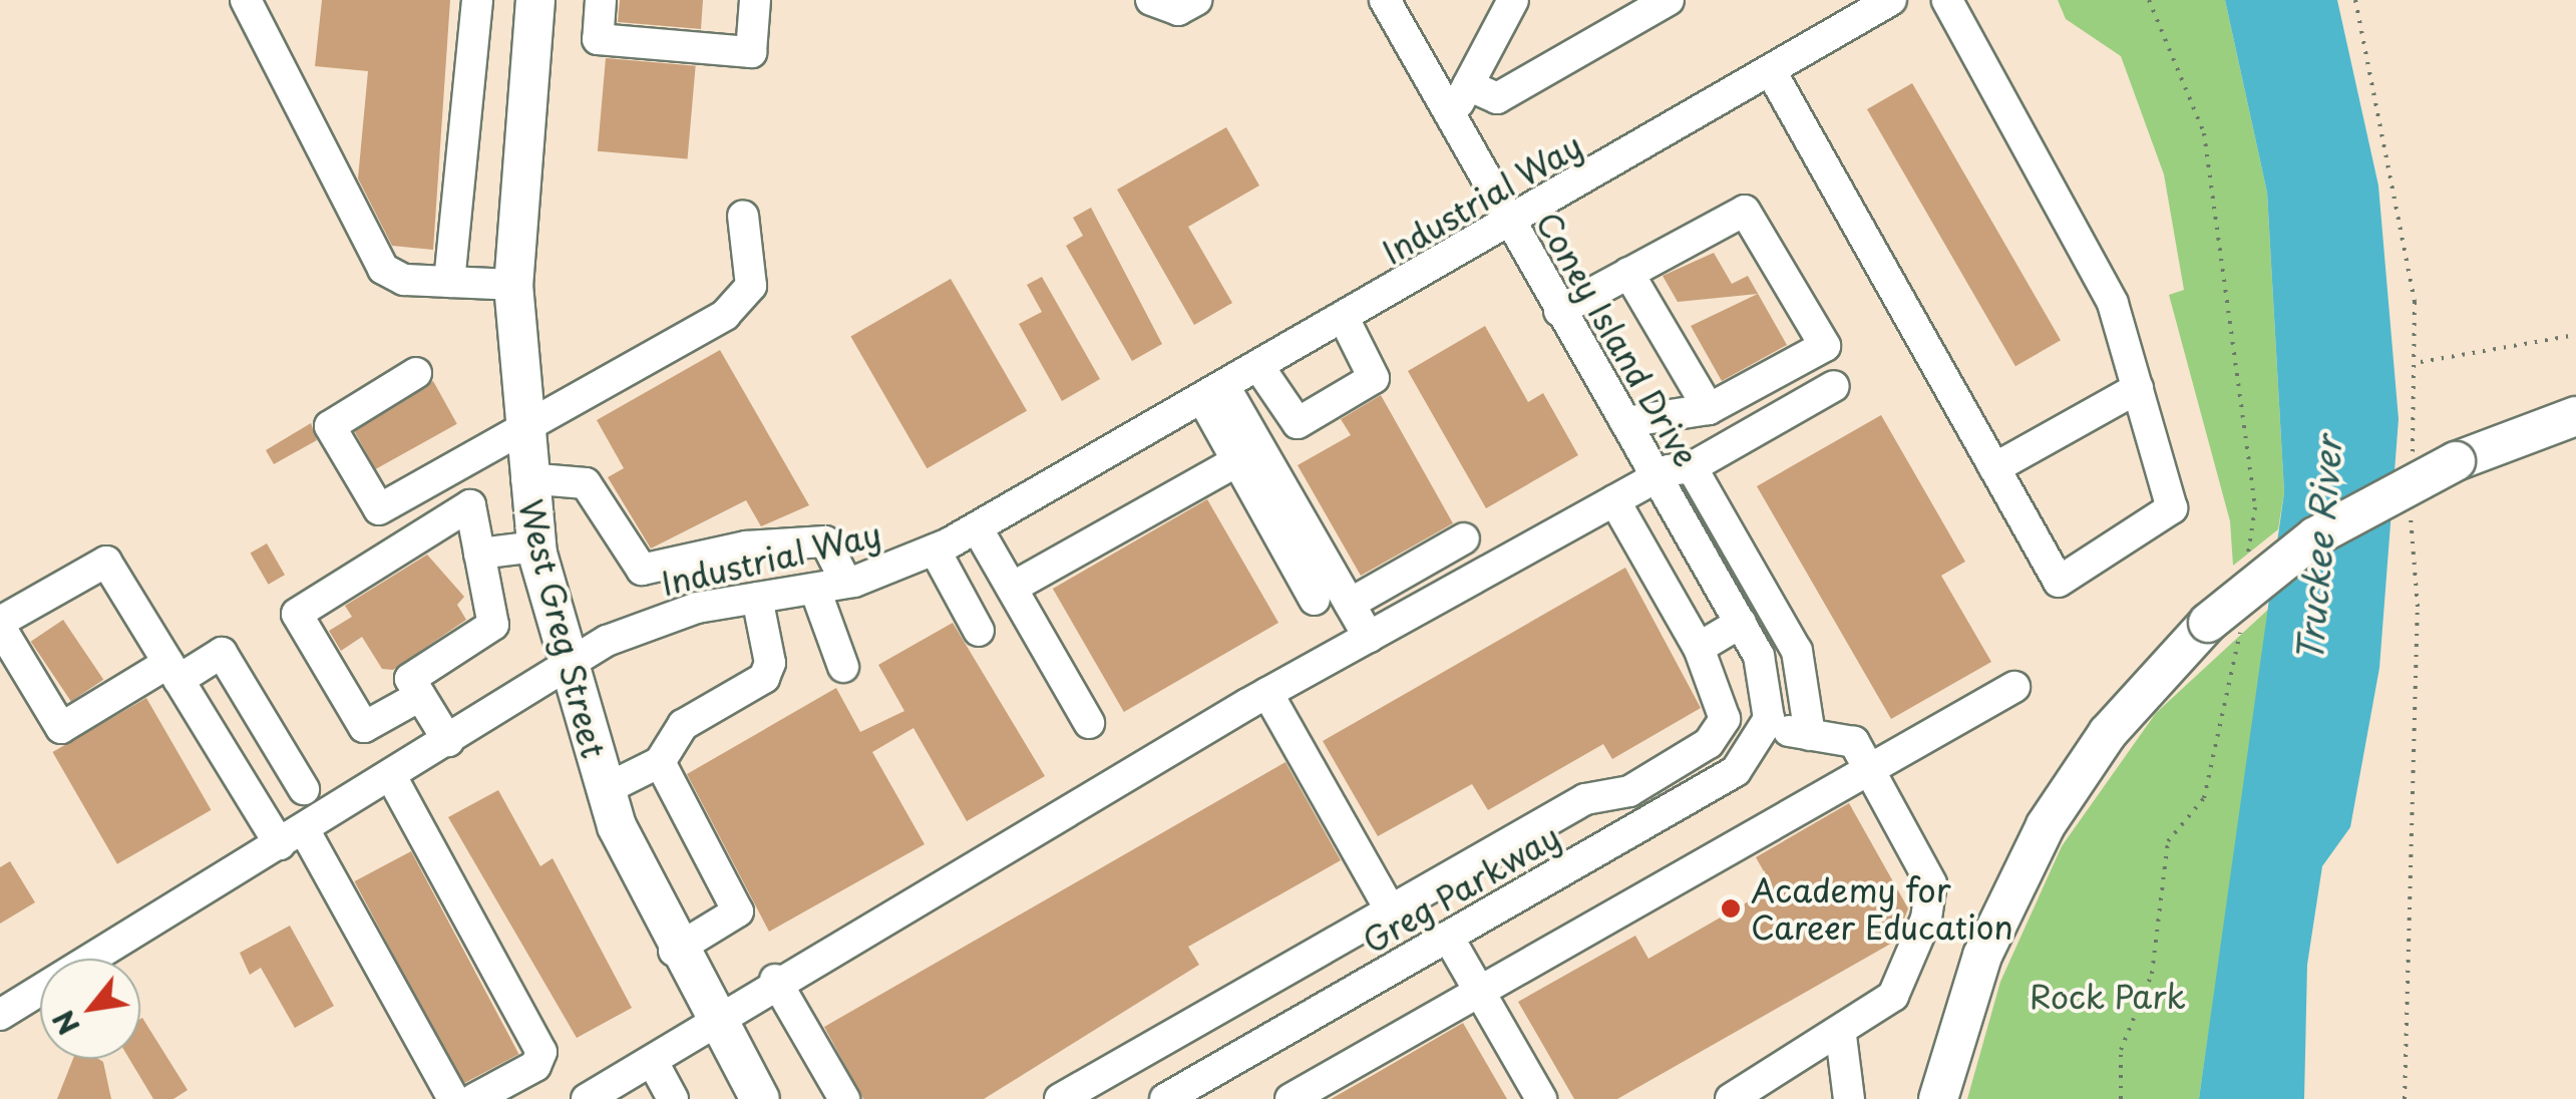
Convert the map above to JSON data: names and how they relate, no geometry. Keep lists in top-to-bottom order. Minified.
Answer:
{"streets":{"main road":["West Greg Street"],"street":["Industrial Way","Coney Island Drive","Greg Parkway"]},"crossings":[["Industrial Way","Coney Island Drive"],["Industrial Way","West Greg Street"],["Coney Island Drive","Greg Parkway"]],"water":["Truckee River"],"parks":["Rock Park"],"places":["Academy for Career Education"],"north":"bottom left"}
